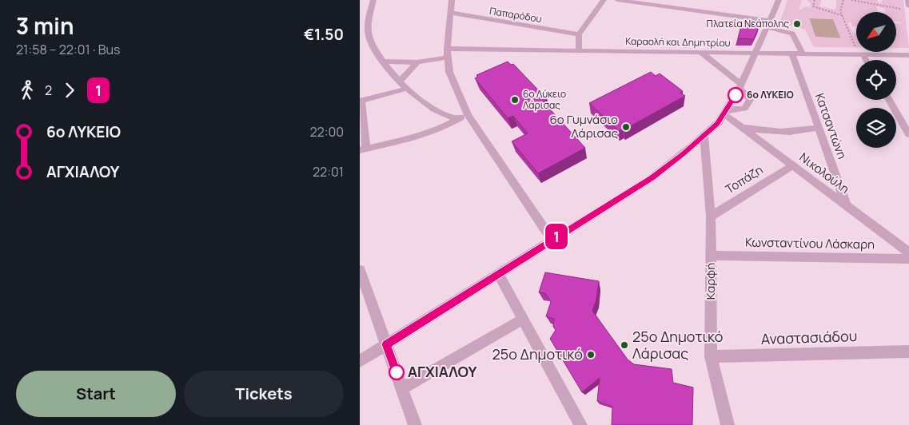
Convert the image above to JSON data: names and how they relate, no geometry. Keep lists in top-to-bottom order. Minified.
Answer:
{"streets":{"street":["Παπαρόδου","Καραολή και Δημητρίου","Κατσαντώνη","Νικολούλη","Τοπάζη","Κωνσταντίνου Λάσκαρη","Καρφή","Αναστασιάδου"]},"crossings":[["Καραολή και Δημητρίου","Κατσαντώνη"],["Κατσαντώνη","Νικολούλη"],["Νικολούλη","Τοπάζη"],["Τοπάζη","Καρφή"],["Κωνσταντίνου Λάσκαρη","Καρφή"],["Καρφή","Αναστασιάδου"]],"places":["Πλατεία Νεάπολης","6o ΛΥΚΕΙΟ","6ο Λύκειο Λάρισας","6ο Γυμνάσιο Λάρισας","25ο Δημοτικό Λάρισας","25ο Δημοτικό","ΑΓΧΙΑΛΟΥ"],"lines":["bus line 1"],"north":"bottom left","page":{"heading":["3 min","21:58 – 22:01 · Bus","€1.50"],"on_map":"1","legs":["2","1"],"list":[{"name":"6o ΛΥΚΕΙΟ","value":"22:00"},{"name":"ΑΓΧΙΑΛΟΥ","value":"22:01"}],"buttons":["Start","Tickets"]}}
